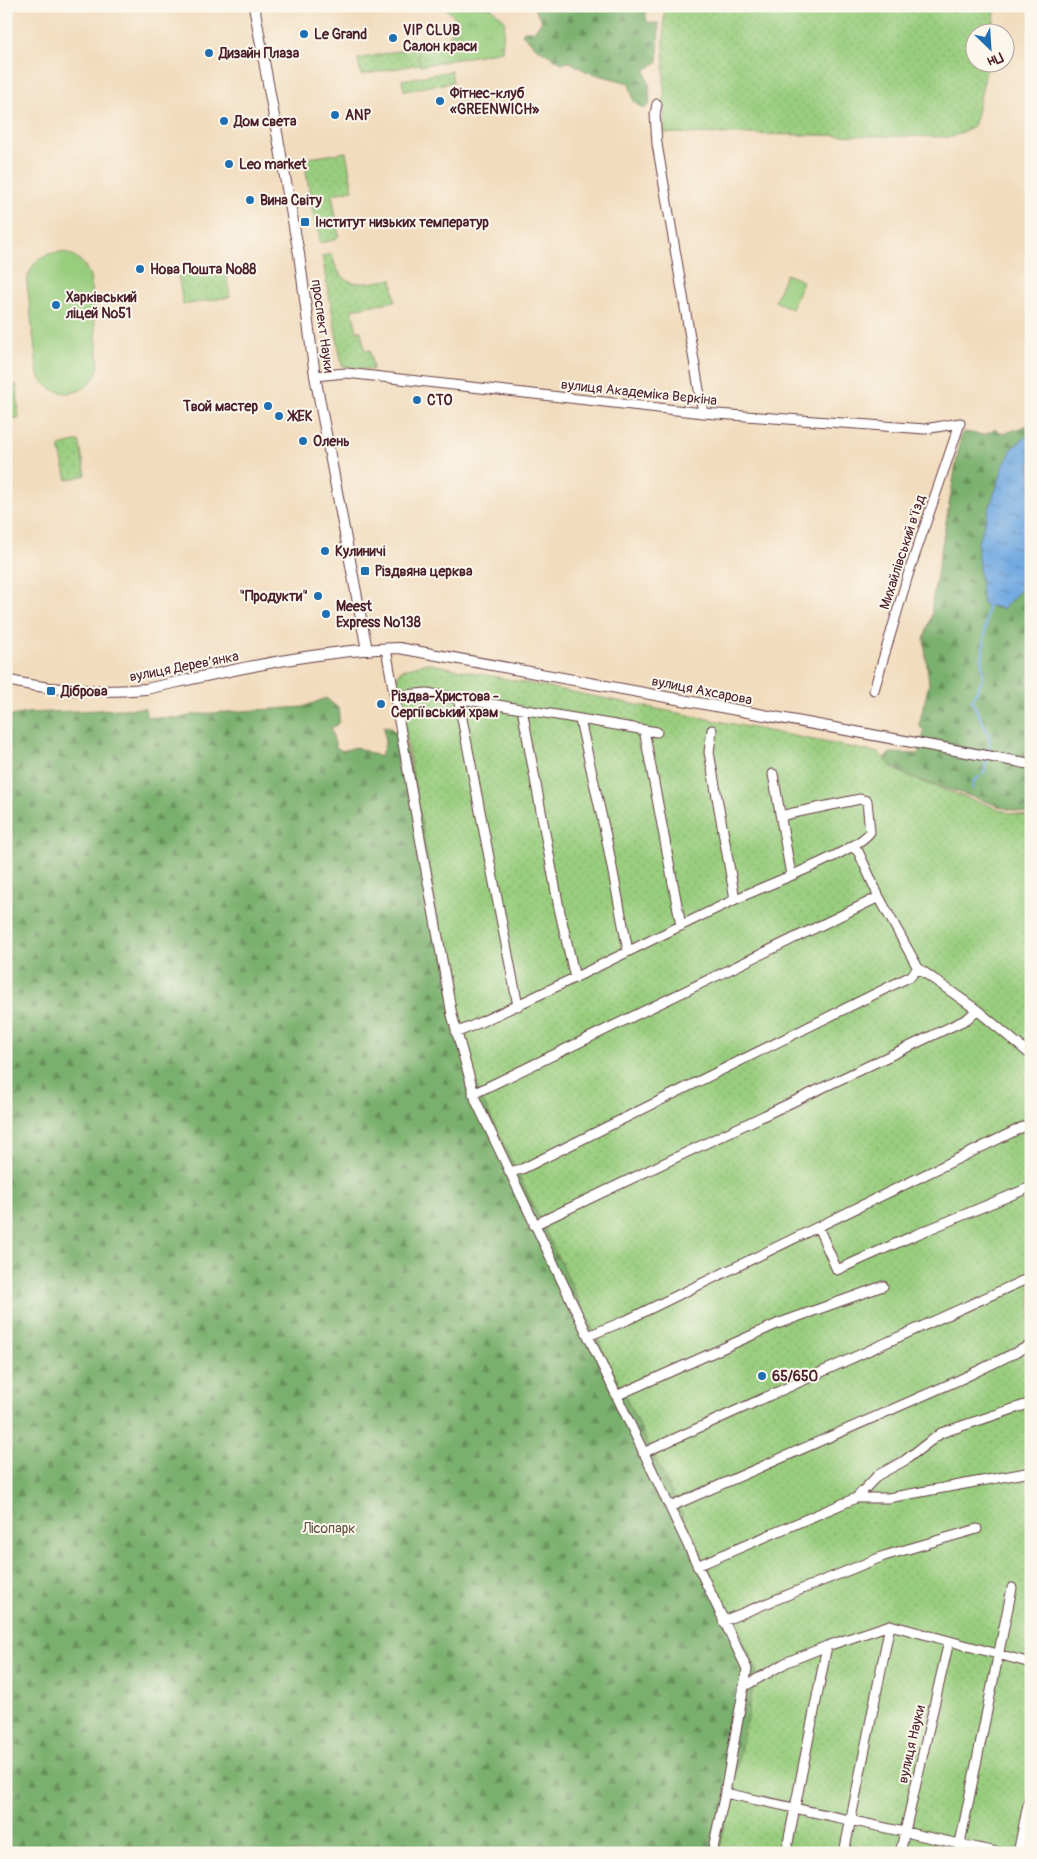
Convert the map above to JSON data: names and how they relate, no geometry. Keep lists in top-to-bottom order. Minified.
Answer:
{"streets":{"main road":["проспект Науки","вулиця Дерев’янка","вулиця Ахсарова"],"street":["вулиця Академіка Вєркіна","Михайлівський в'їзд","вулиця Науки"]},"crossings":[["проспект Науки","вулиця Академіка Вєркіна"],["проспект Науки","вулиця Дерев’янка"],["проспект Науки","вулиця Ахсарова"],["вулиця Академіка Вєркіна","Михайлівський в'їзд"],["вулиця Дерев’янка","вулиця Ахсарова"]],"parks":["Лісопарк"],"places":{"other":["Le Grand","VIP CLUB Салон краси","Дизайн Плаза","Фітнес-клуб «GREENWICH»","ANP","Дом света","Leo market","Вина Світу","Нова Пошта №88","Харківський ліцей №51","СТО","Твой мастер","ЖЕК","Олень","Кулиничі","\"Продукти\"","Meest Express №138","Різдва-Христова - Сергіївський храм","65/650"],"transit":["Інститут низьких температур","Різдвяна церква","Діброва"]},"north":"bottom right"}
